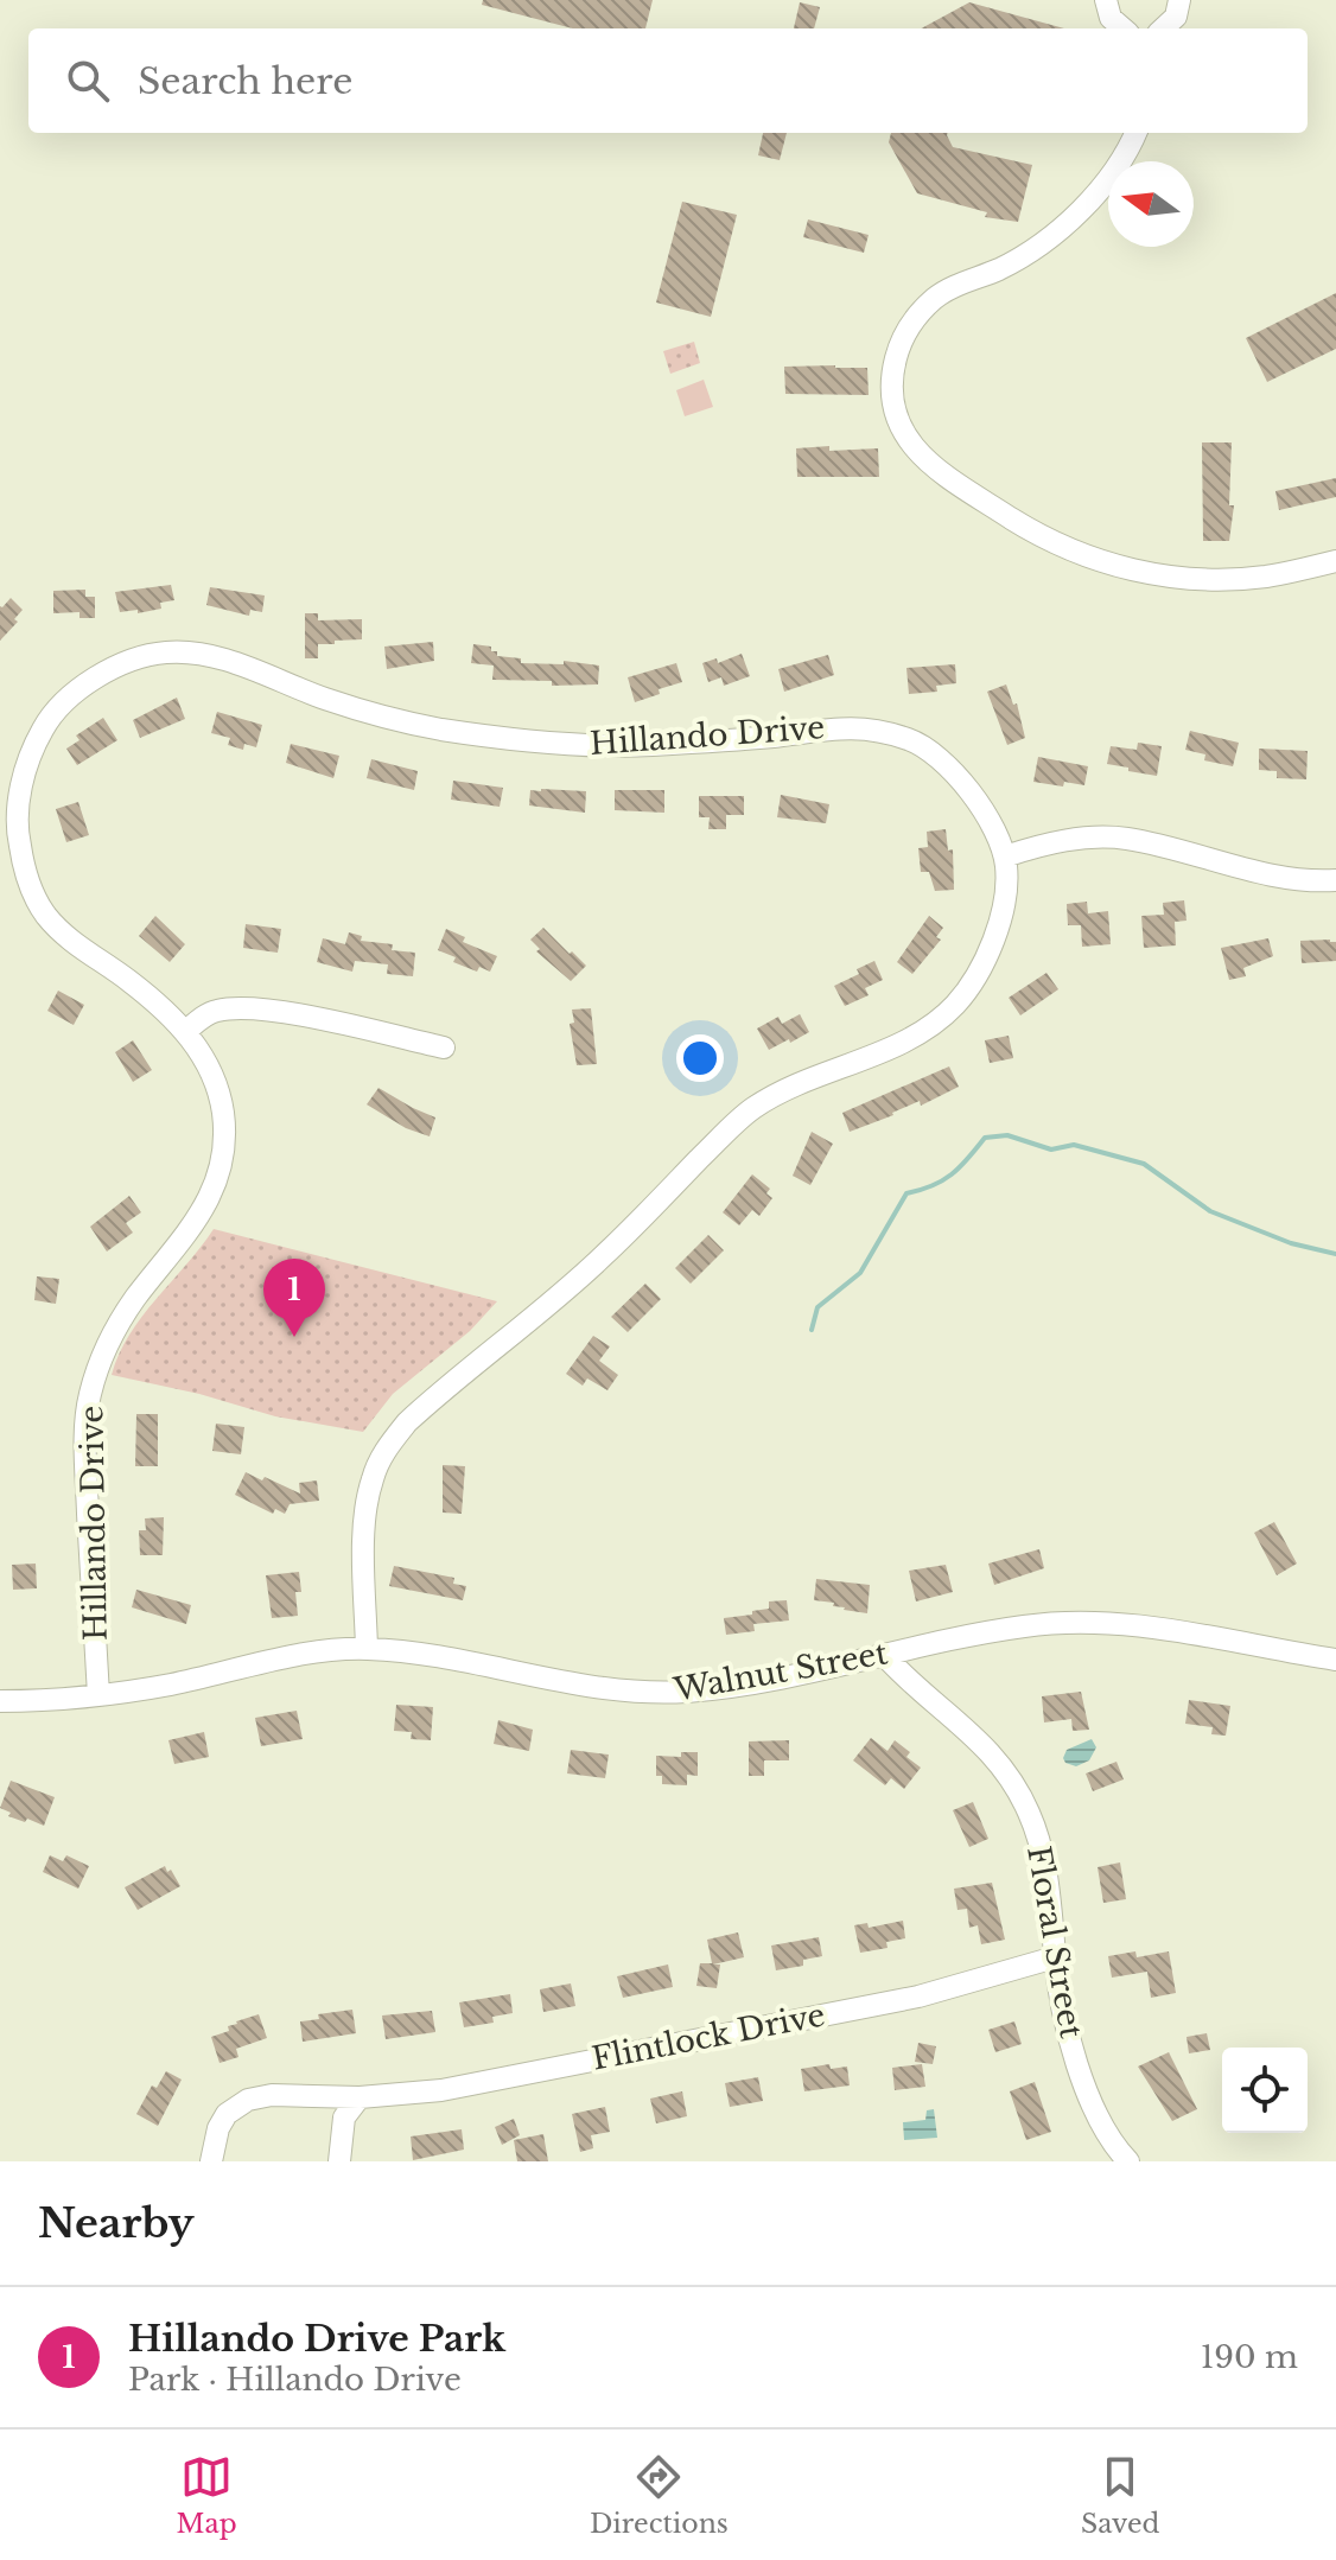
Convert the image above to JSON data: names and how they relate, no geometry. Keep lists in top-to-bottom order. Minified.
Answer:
{"streets":{"street":["Hillando Drive","Walnut Street","Floral Street","Flintlock Drive"]},"crossings":[["Hillando Drive","Walnut Street"],["Walnut Street","Floral Street"],["Floral Street","Flintlock Drive"]],"north":"left","page":{"search":"Search here","pins":"1","heading":"Nearby","list":[{"mark":"1","name":"Hillando Drive Park","note":"Park · Hillando Drive","value":"190 m"}],"nav":["Map","Directions","Saved"]}}
